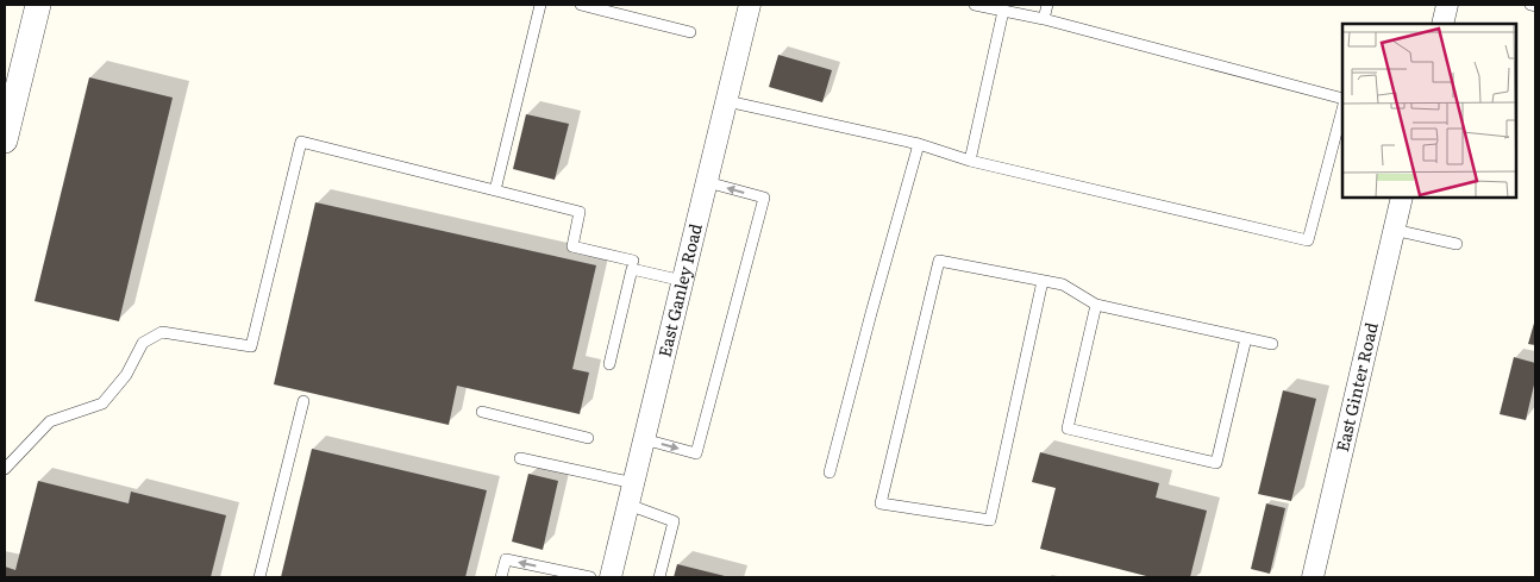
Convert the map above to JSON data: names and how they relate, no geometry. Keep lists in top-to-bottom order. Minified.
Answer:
{"streets":{"street":["East Ganley Road","East Ginter Road"]}}
